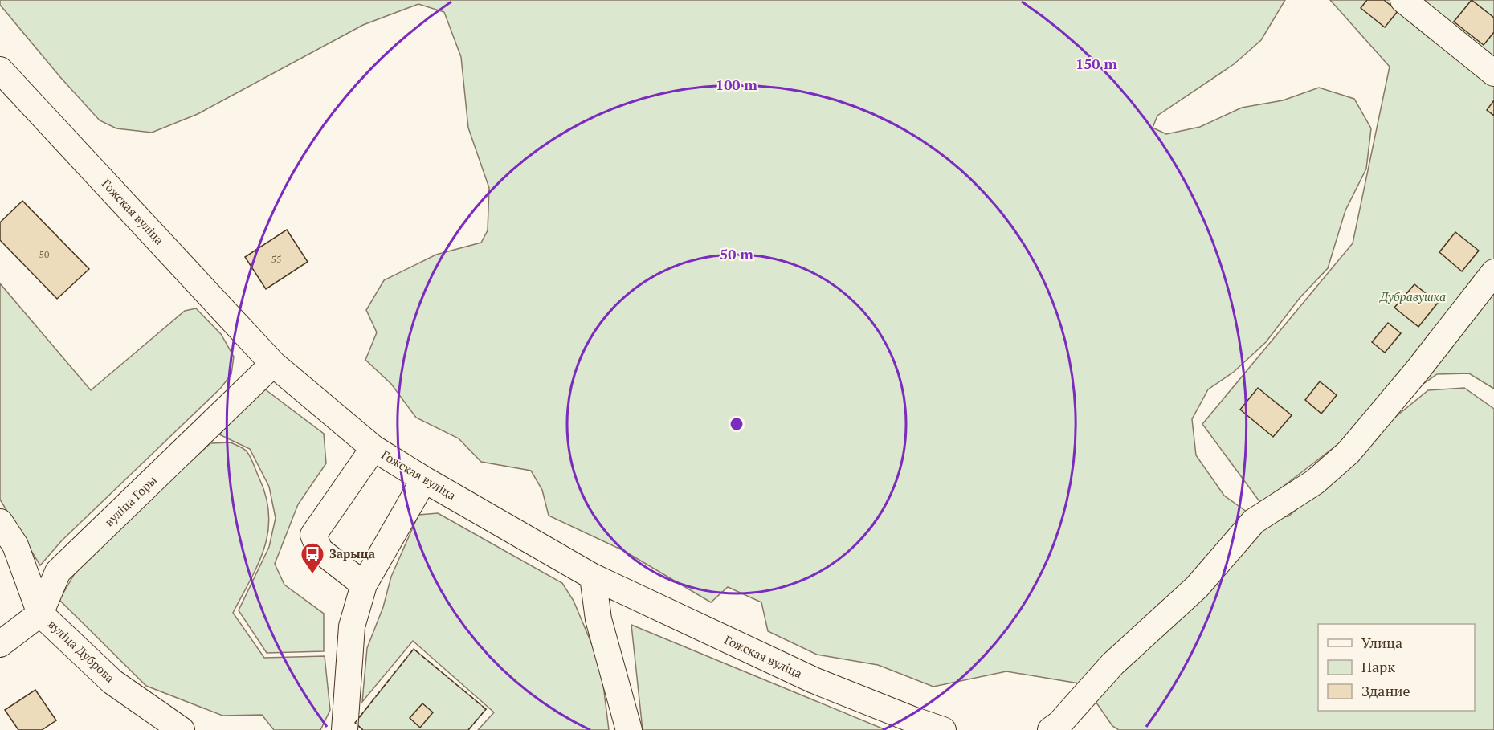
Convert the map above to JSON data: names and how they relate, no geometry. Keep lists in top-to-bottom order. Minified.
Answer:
{"streets":{"street":["Гожская вуліца","вуліца Горы","вуліца Дуброва"]},"crossings":[["Гожская вуліца","вуліца Горы"],["вуліца Горы","вуліца Дуброва"]],"parks":["Дубравушка"],"places":{"bus stop":["Зарыца"]},"house_numbers":["50","55"],"legend":["Улица","Парк","Здание"],"rings":["150 m","100 m","50 m"]}
